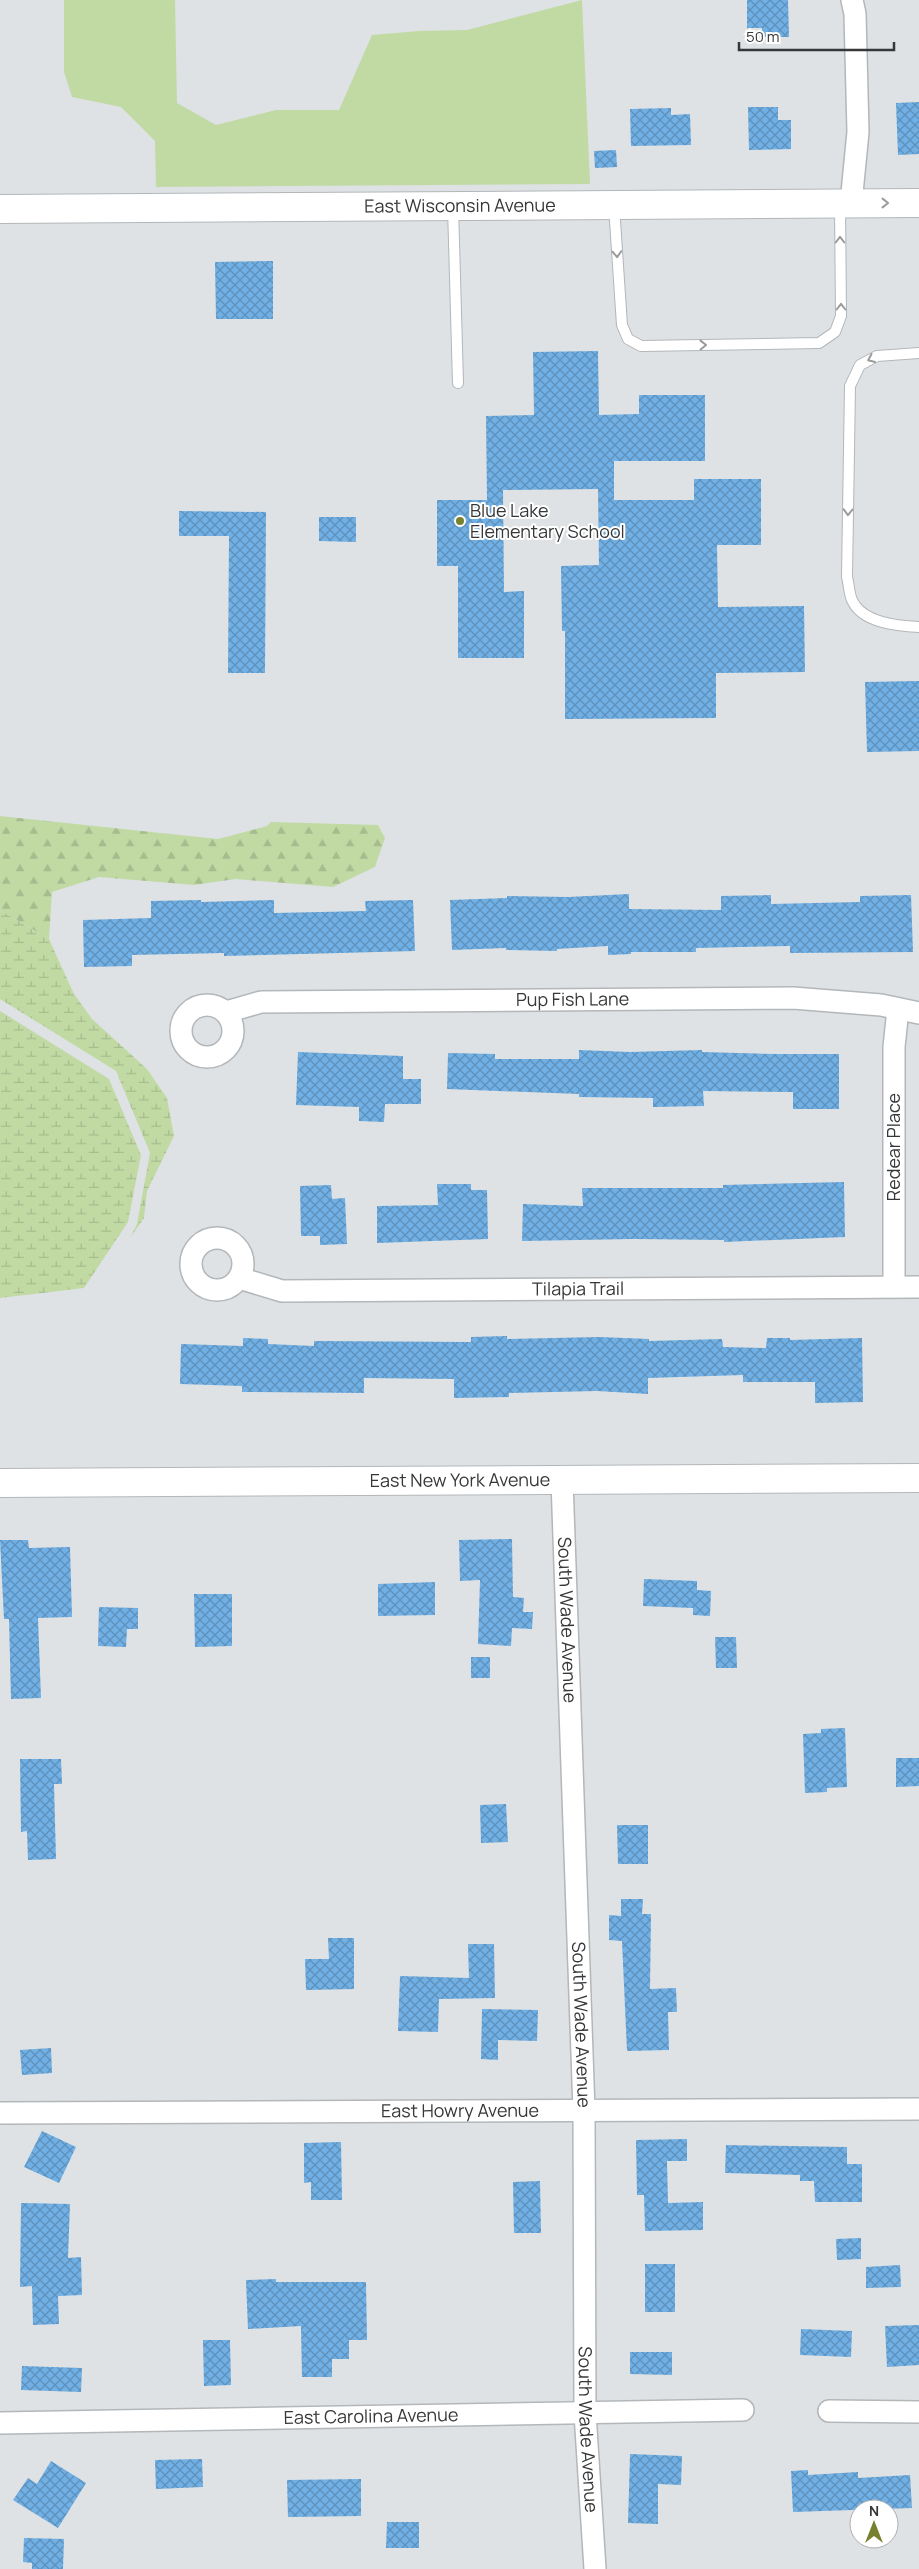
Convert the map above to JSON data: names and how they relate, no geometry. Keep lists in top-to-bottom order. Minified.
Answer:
{"streets":{"main road":["East Wisconsin Avenue","East New York Avenue"],"street":["Pup Fish Lane","Redear Place","Tilapia Trail","South Wade Avenue","East Howry Avenue","East Carolina Avenue"]},"crossings":[["Pup Fish Lane","Redear Place"],["Redear Place","Tilapia Trail"],["East New York Avenue","South Wade Avenue"],["South Wade Avenue","East Howry Avenue"],["South Wade Avenue","East Carolina Avenue"]],"places":["Blue Lake Elementary School"],"scale_bar":"50 m","north":"top"}
